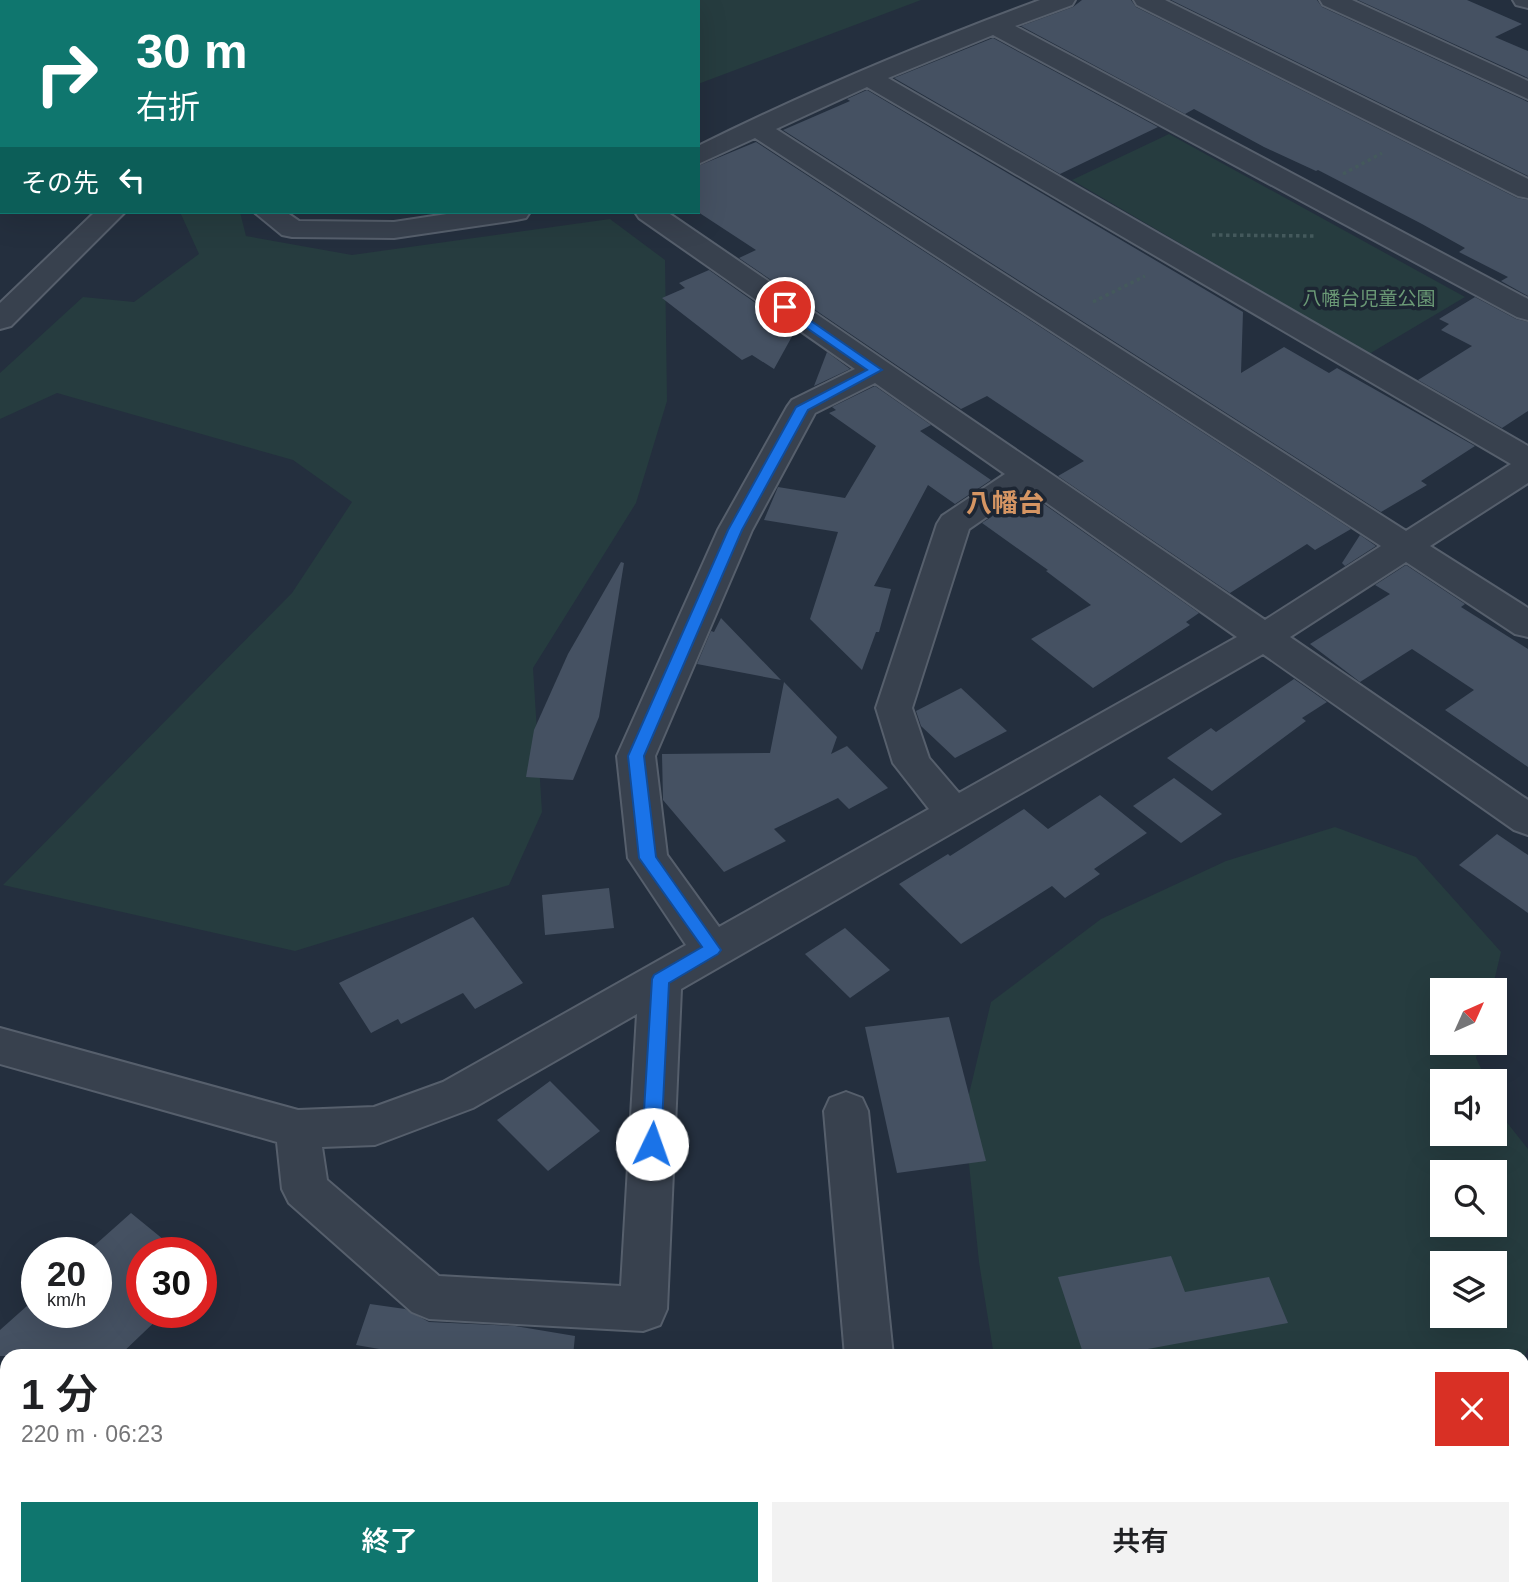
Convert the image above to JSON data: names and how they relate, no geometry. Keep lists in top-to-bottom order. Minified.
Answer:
{"districts":["八幡台"],"parks":["八幡台児童公園"],"north":"top right","page":{"turn":["30 m","右折"],"then":"その先","speed":"20 km/h","limit":"30","heading":["1 分","220 m · 06:23"],"buttons":["終了","共有"]}}
